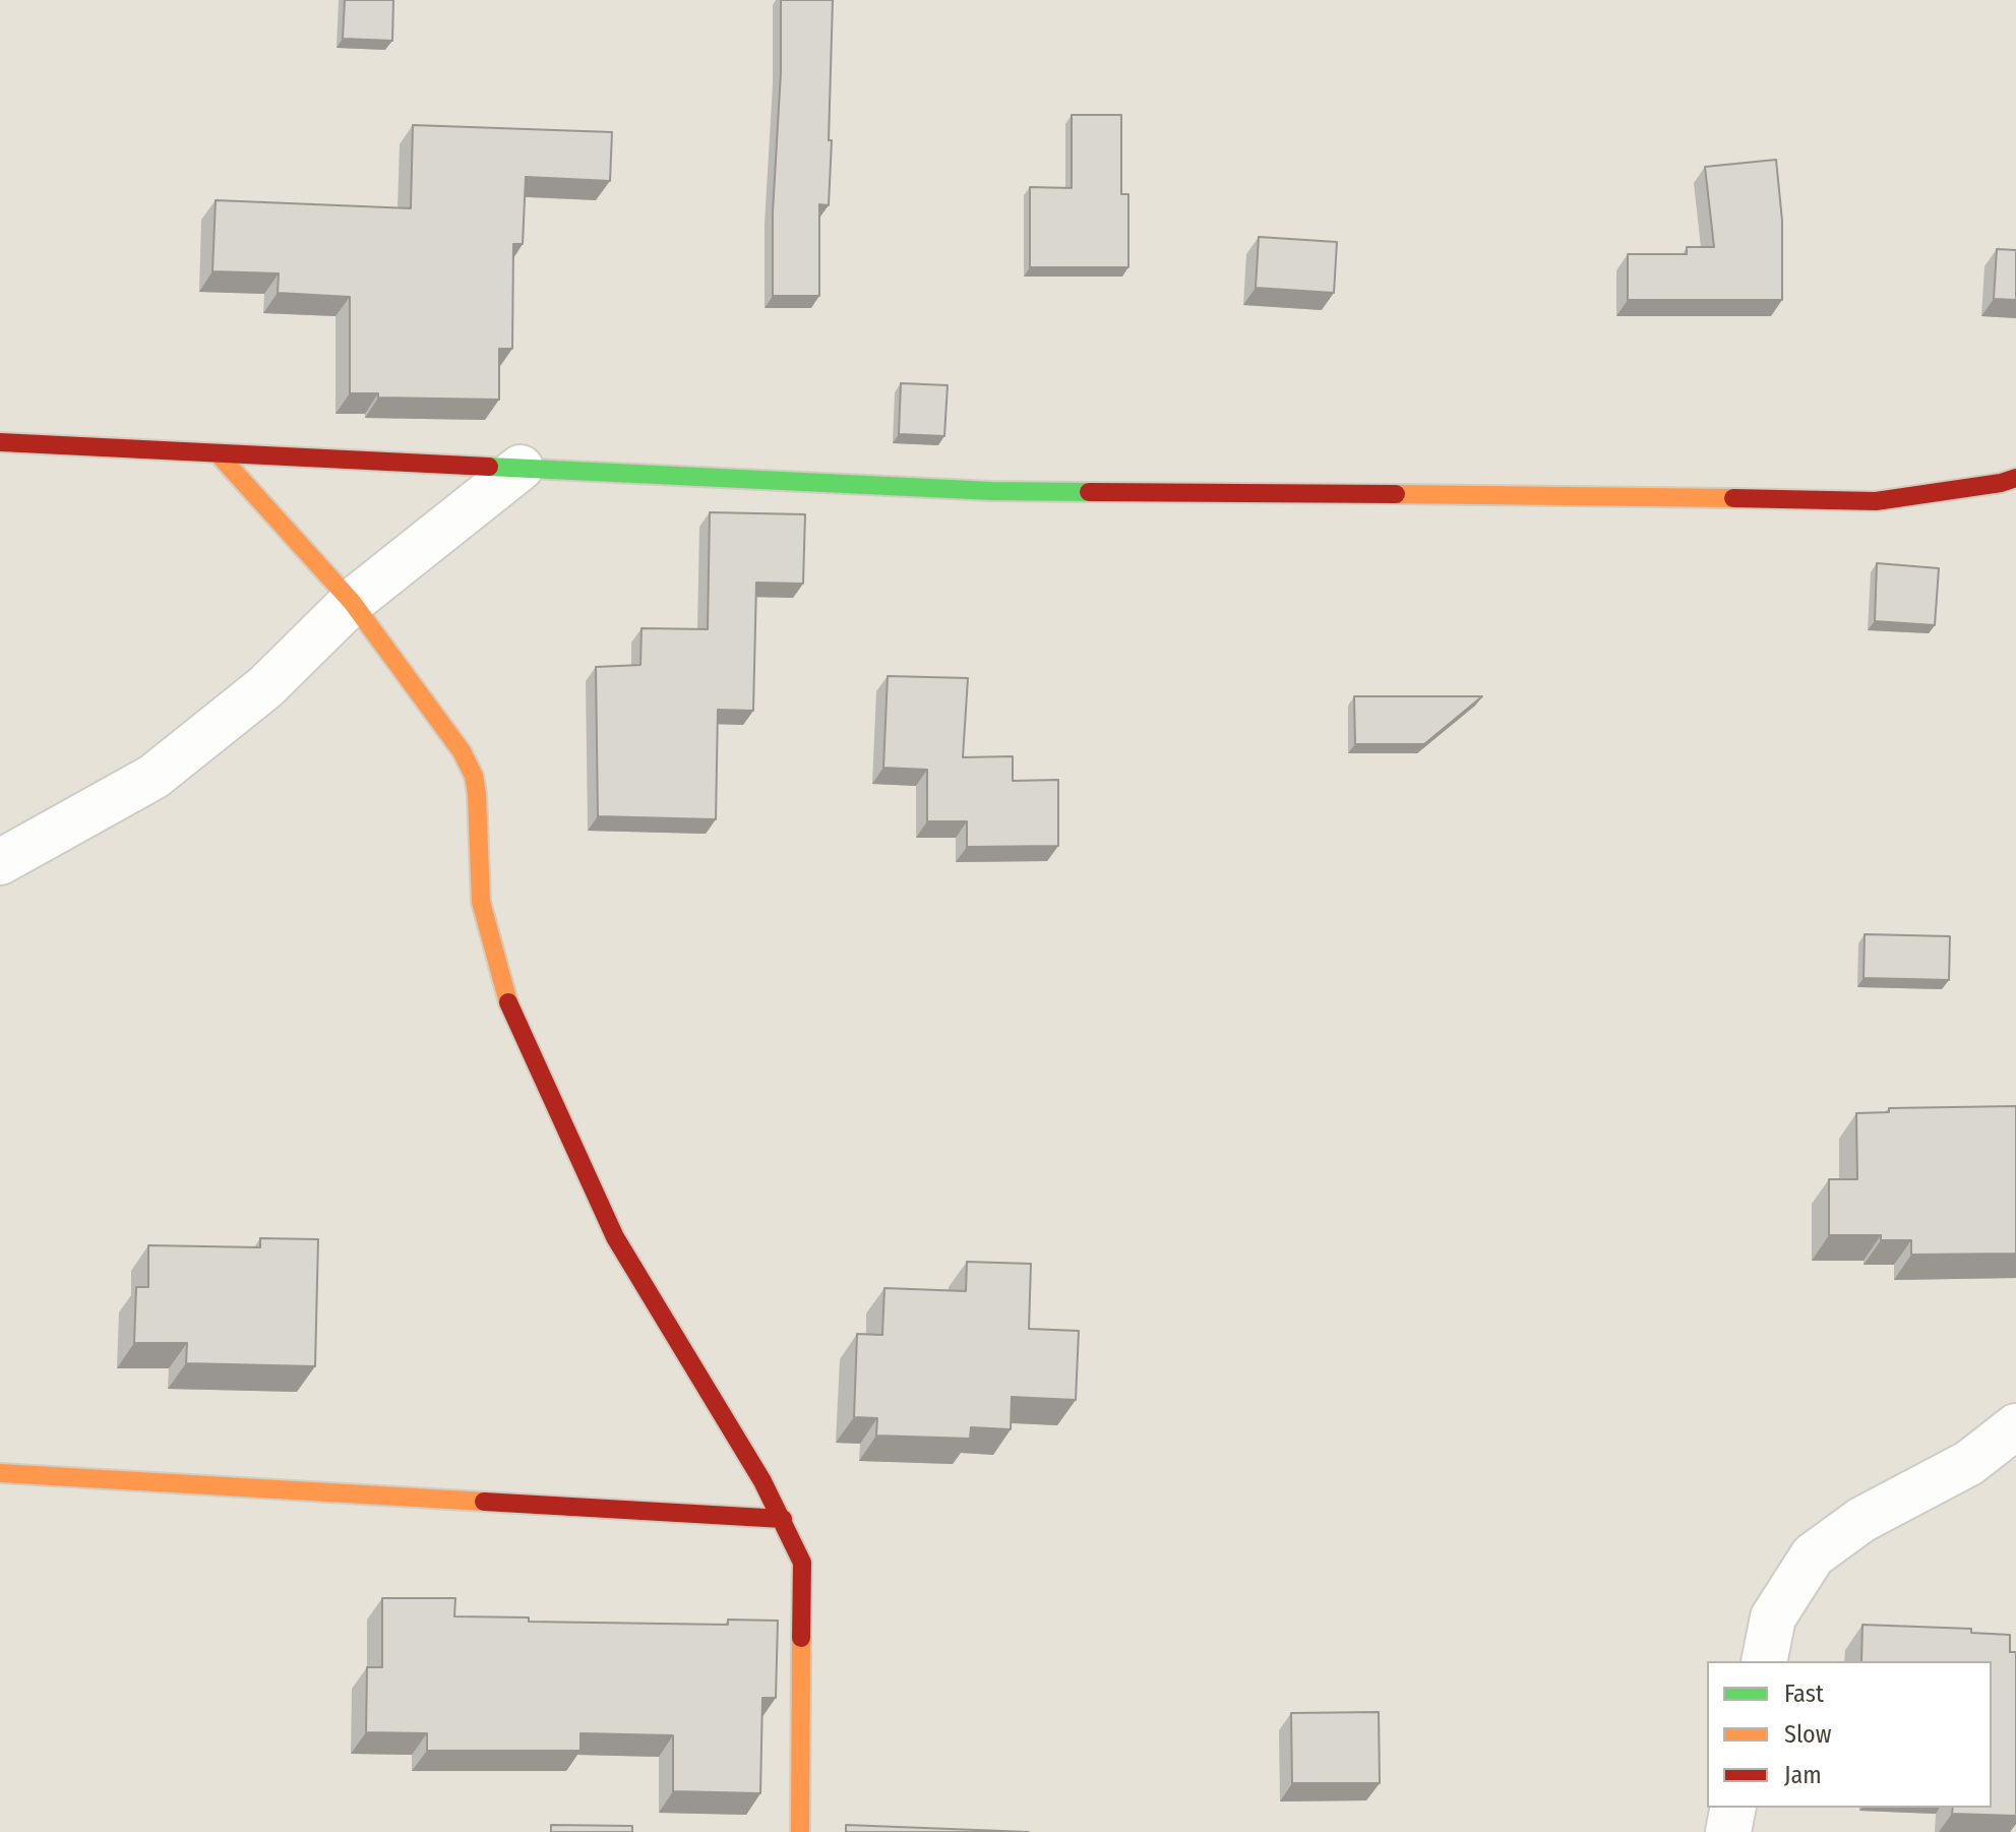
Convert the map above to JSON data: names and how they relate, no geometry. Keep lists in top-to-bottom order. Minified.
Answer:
{"legend":["Fast","Slow","Jam"]}
